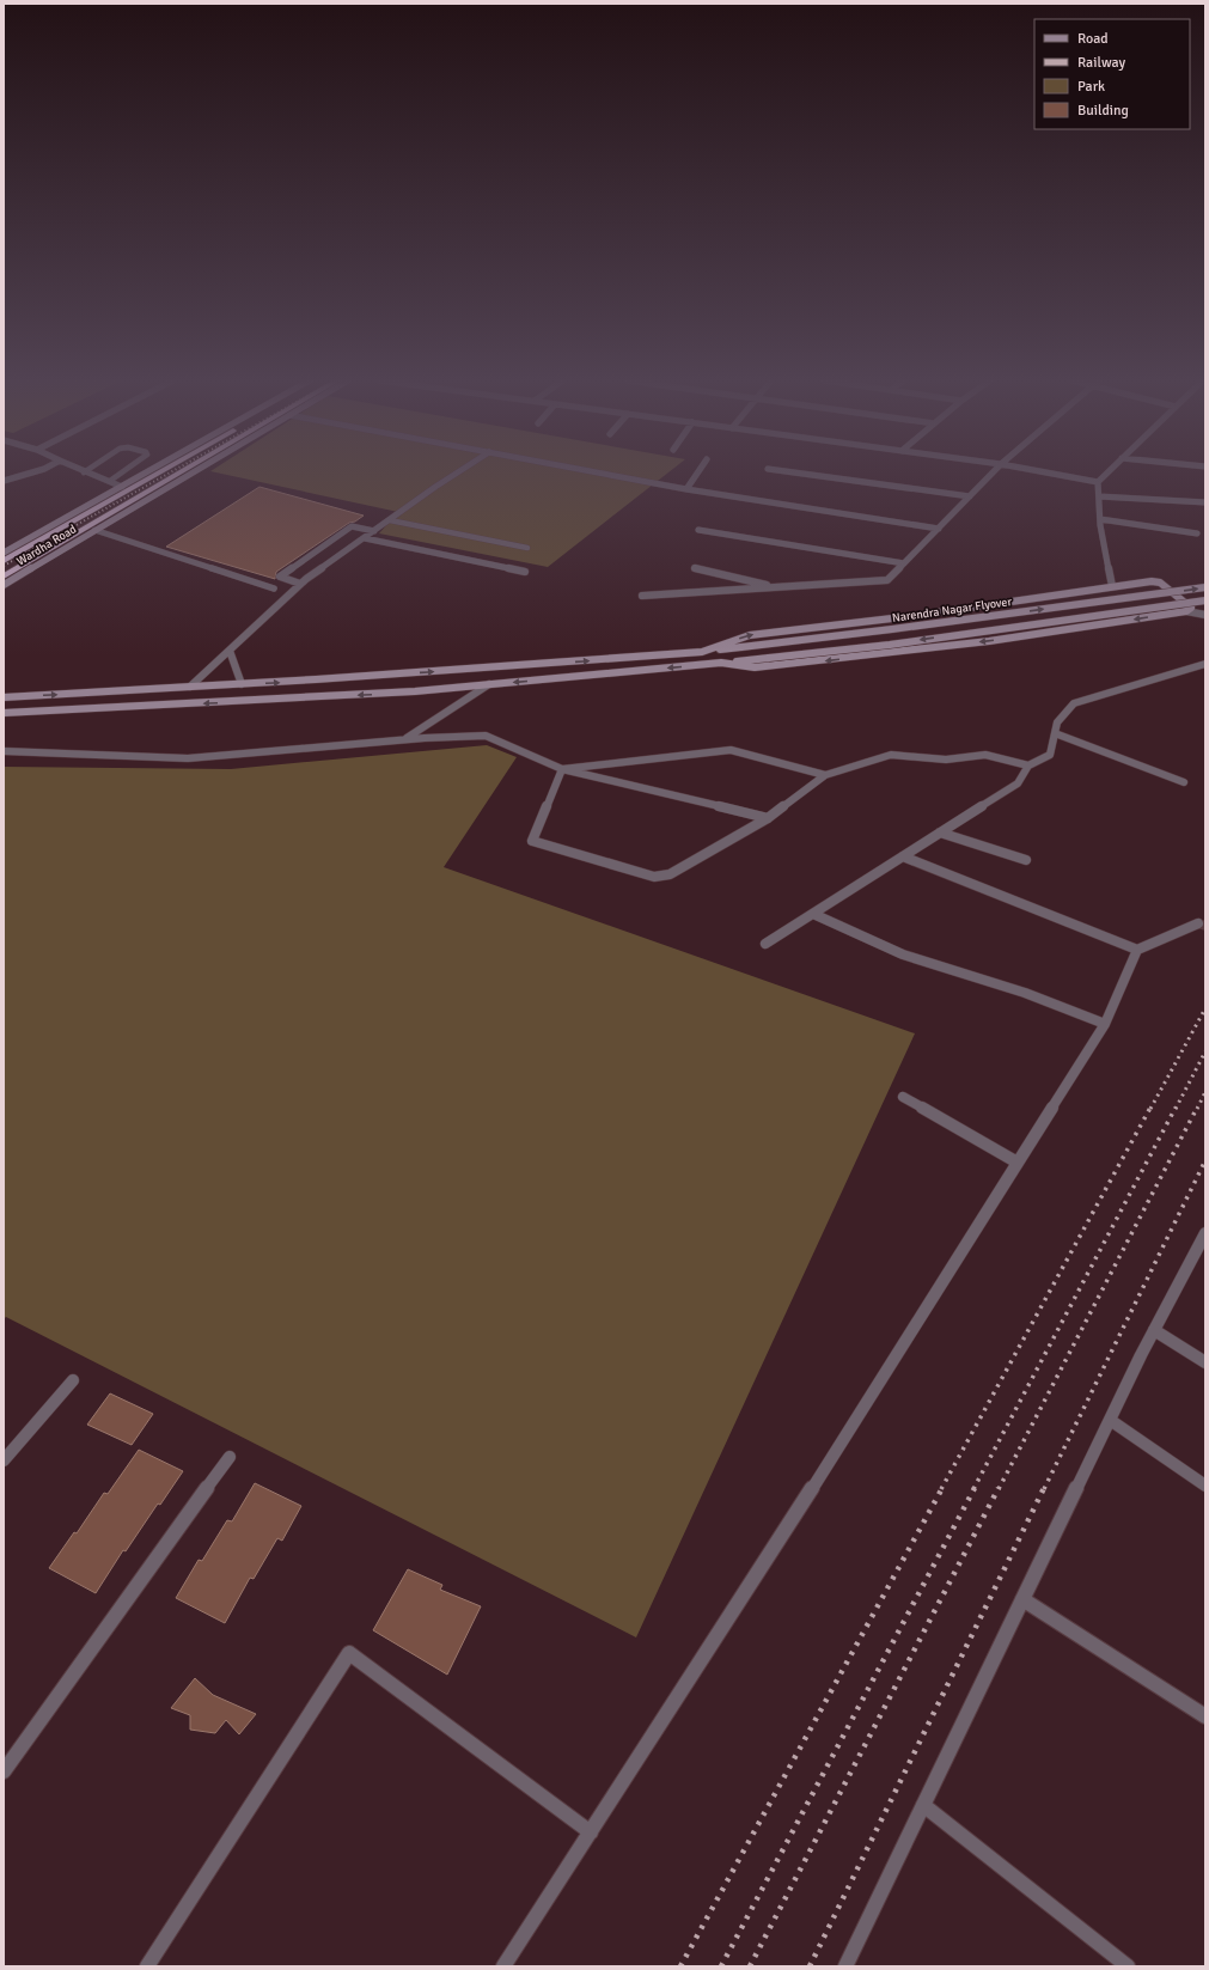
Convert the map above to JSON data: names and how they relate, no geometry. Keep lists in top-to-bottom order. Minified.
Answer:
{"streets":{"main road":["Wardha Road","Narendra Nagar Flyover"]},"legend":["Road","Railway","Park","Building"]}
